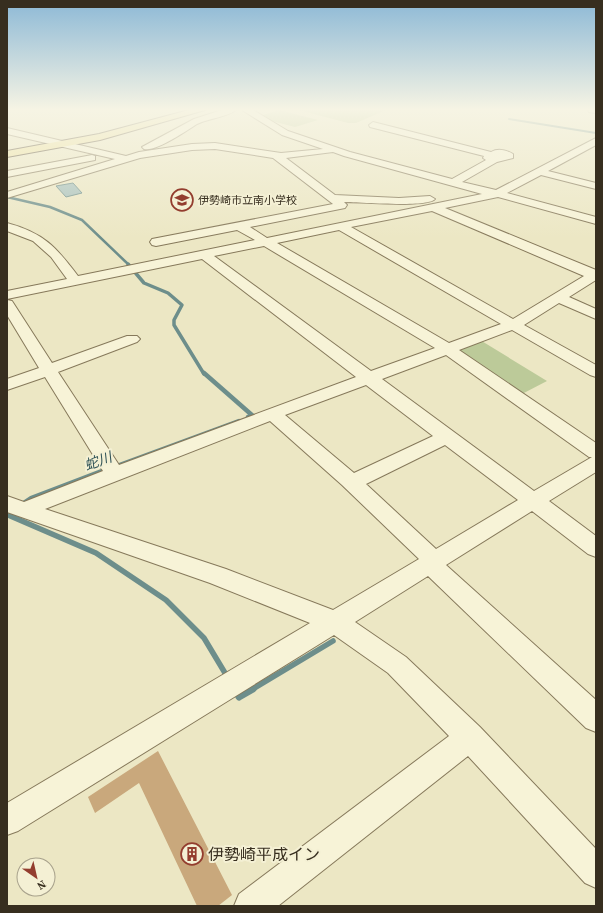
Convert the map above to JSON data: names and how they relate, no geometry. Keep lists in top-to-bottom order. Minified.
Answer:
{"water":["蛇川"],"places":{"school or university":["伊勢崎市立南小学校"],"building":["伊勢崎平成イン"]},"north":"bottom right"}
